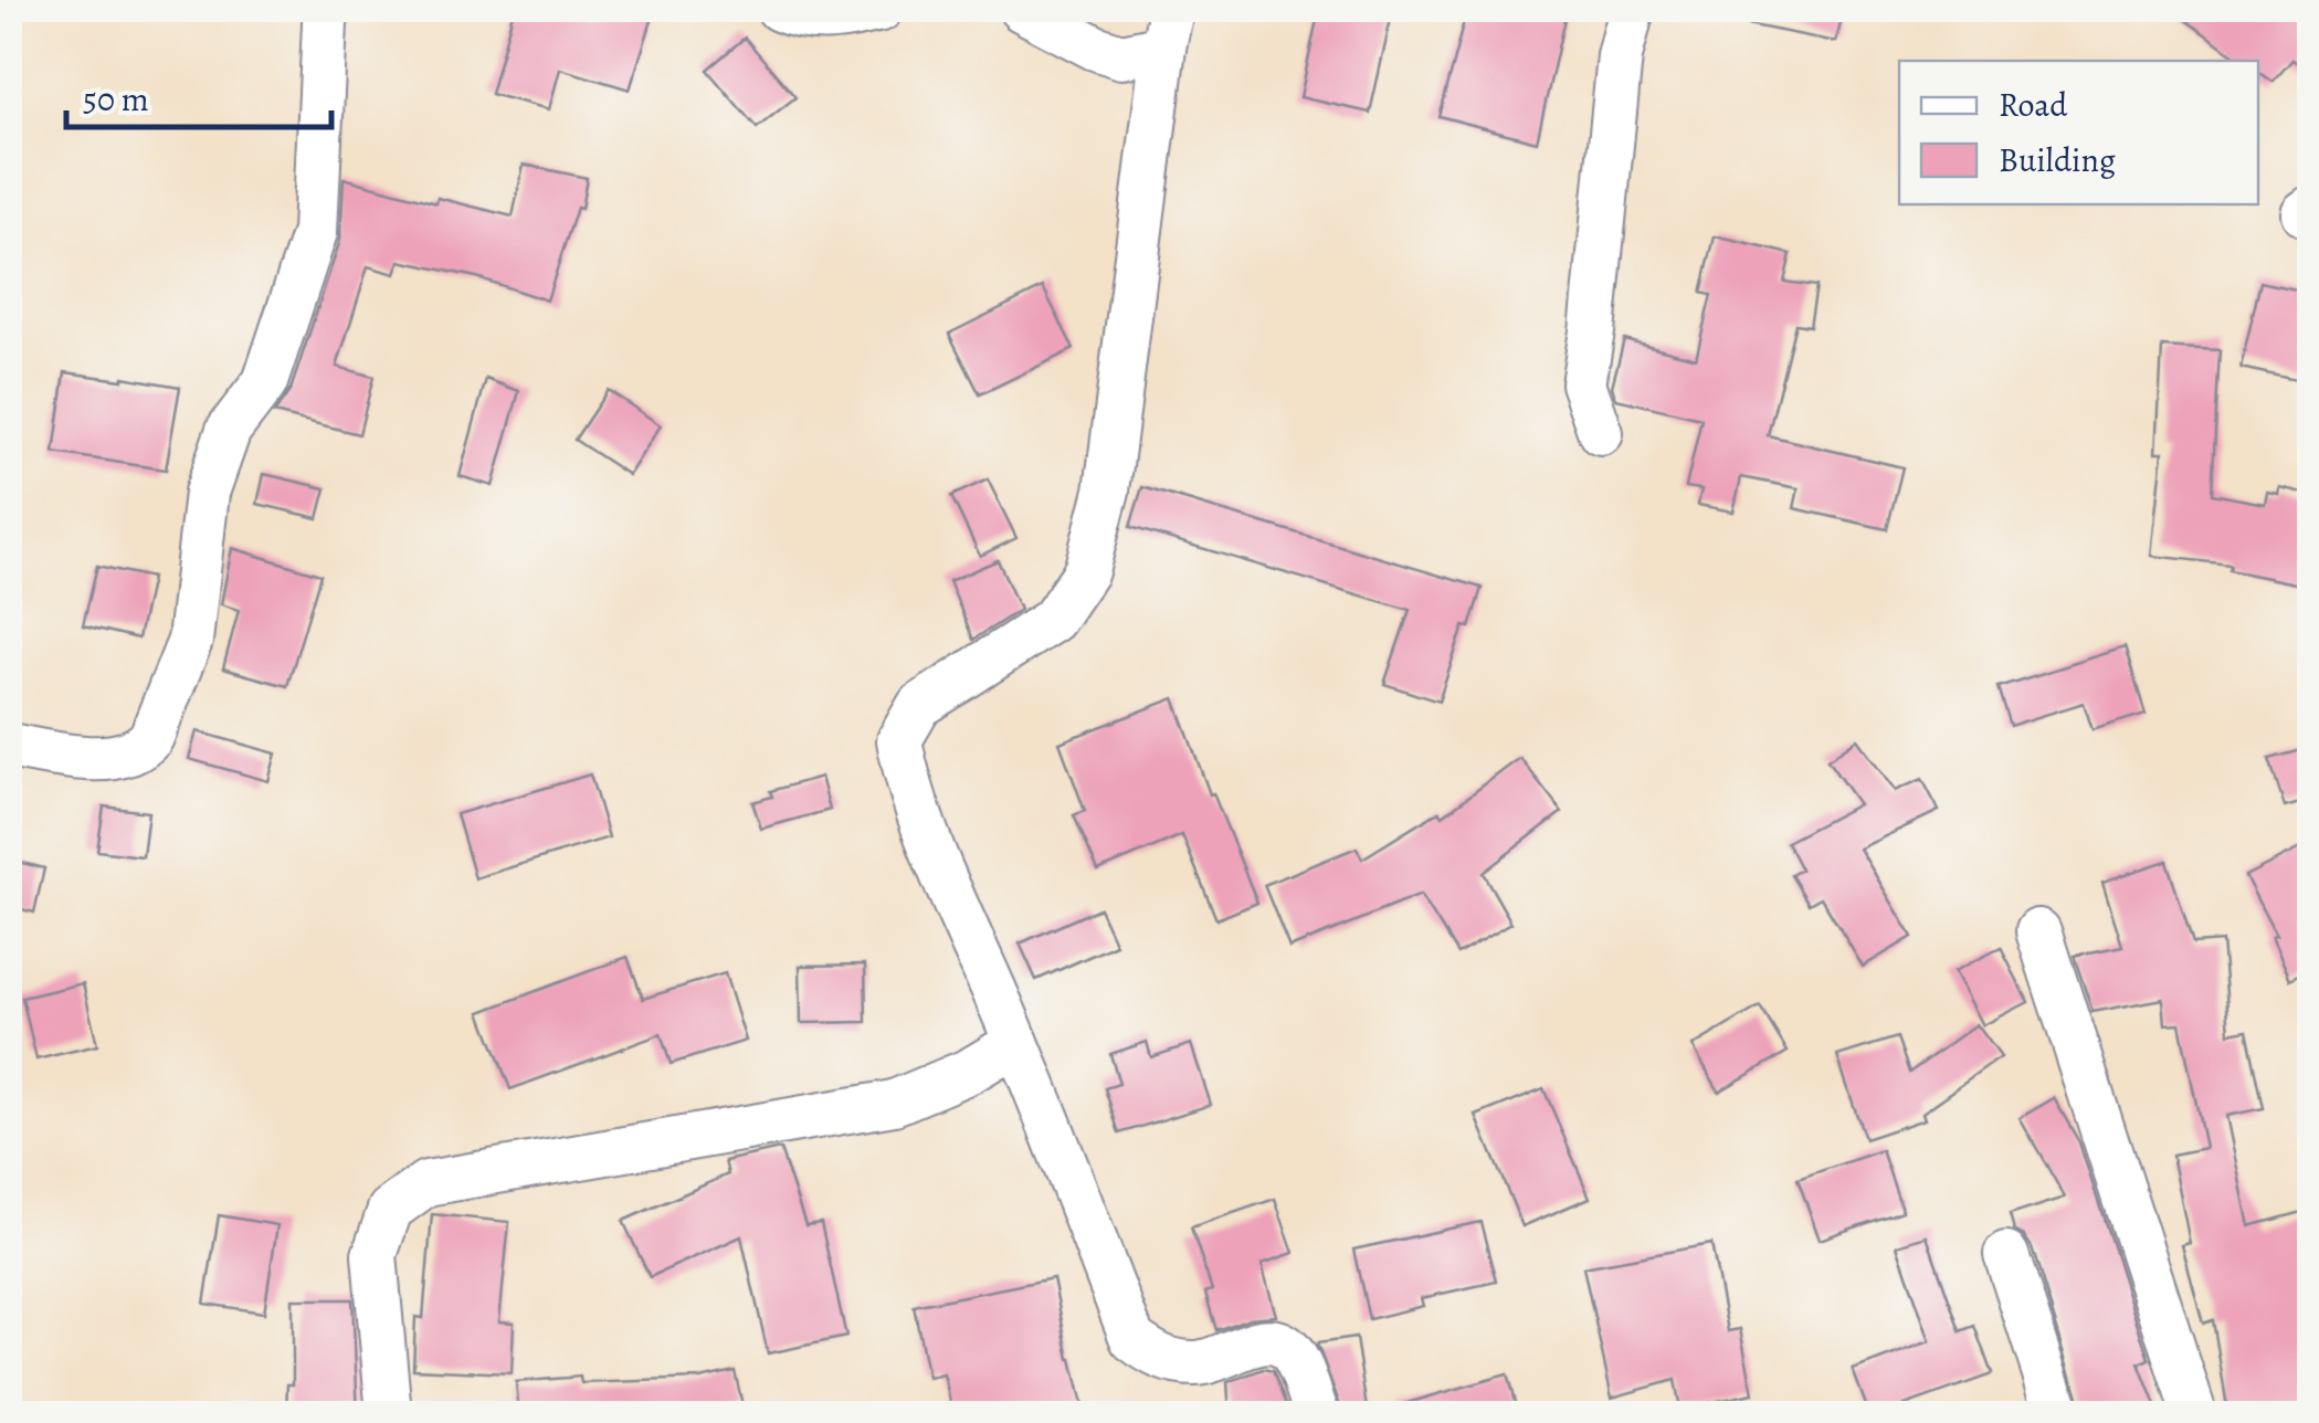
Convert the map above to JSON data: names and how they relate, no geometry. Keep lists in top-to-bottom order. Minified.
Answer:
{"legend":["Road","Building"],"scale_bar":"50 m"}
